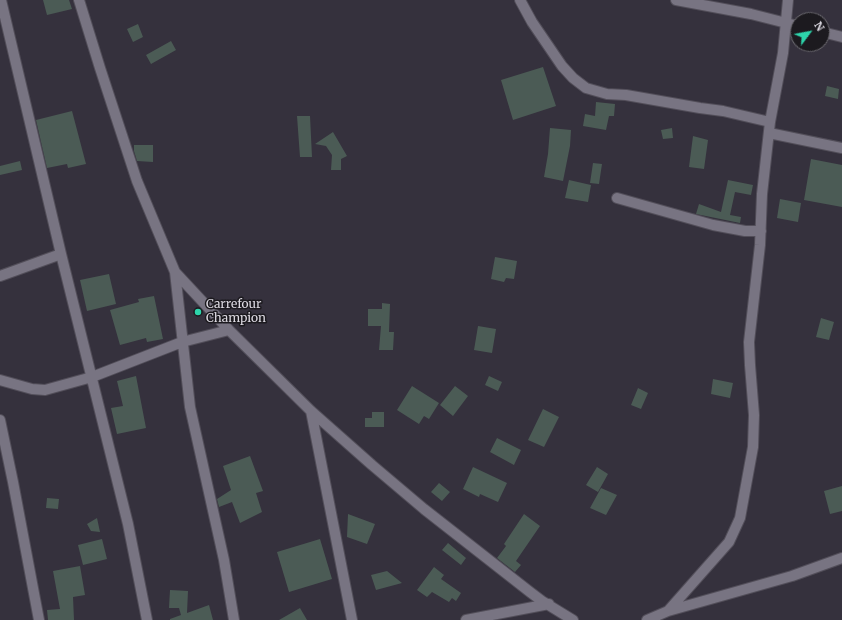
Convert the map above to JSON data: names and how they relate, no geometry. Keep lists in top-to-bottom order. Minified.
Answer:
{"places":["Carrefour Champion"],"north":"top right"}
